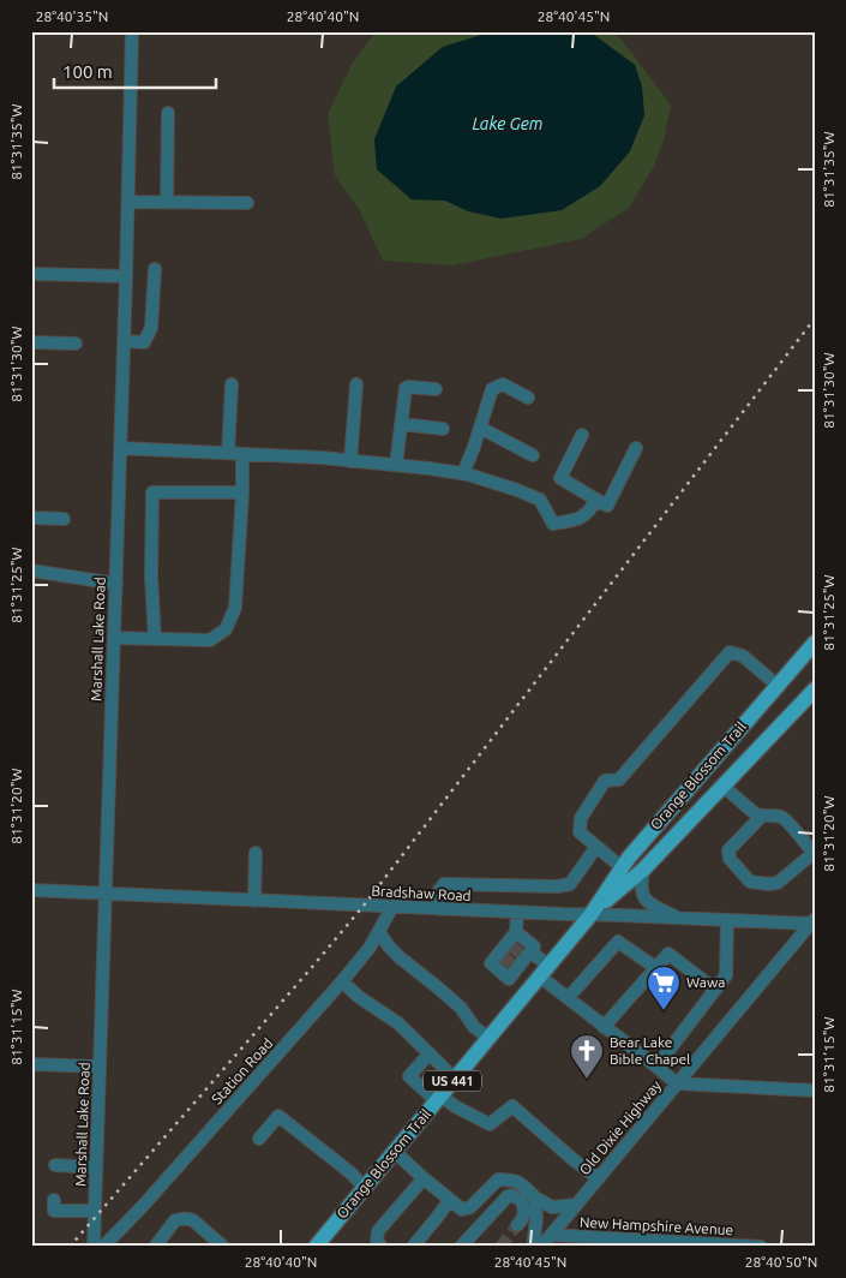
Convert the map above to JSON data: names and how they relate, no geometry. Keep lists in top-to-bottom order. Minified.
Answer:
{"streets":{"main road":["Orange Blossom Trail","US 441"],"street":["Marshall Lake Road","Bradshaw Road","Station Road","Old Dixie Highway","New Hampshire Avenue"]},"crossings":[["Marshall Lake Road","Bradshaw Road"],["Orange Blossom Trail","Bradshaw Road"],["Bradshaw Road","Station Road"],["Bradshaw Road","Old Dixie Highway"],["Old Dixie Highway","New Hampshire Avenue"]],"water":["Lake Gem"],"places":{"supermarket":["Wawa"],"church":["Bear Lake Bible Chapel"]},"scale_bar":"100 m","coordinates":["28°40'35\"N","28°40'40\"N","28°40'45\"N","81°31'35\"W","81°31'30\"W","81°31'25\"W","81°31'20\"W","81°31'15\"W","28°40'50\"N"]}
